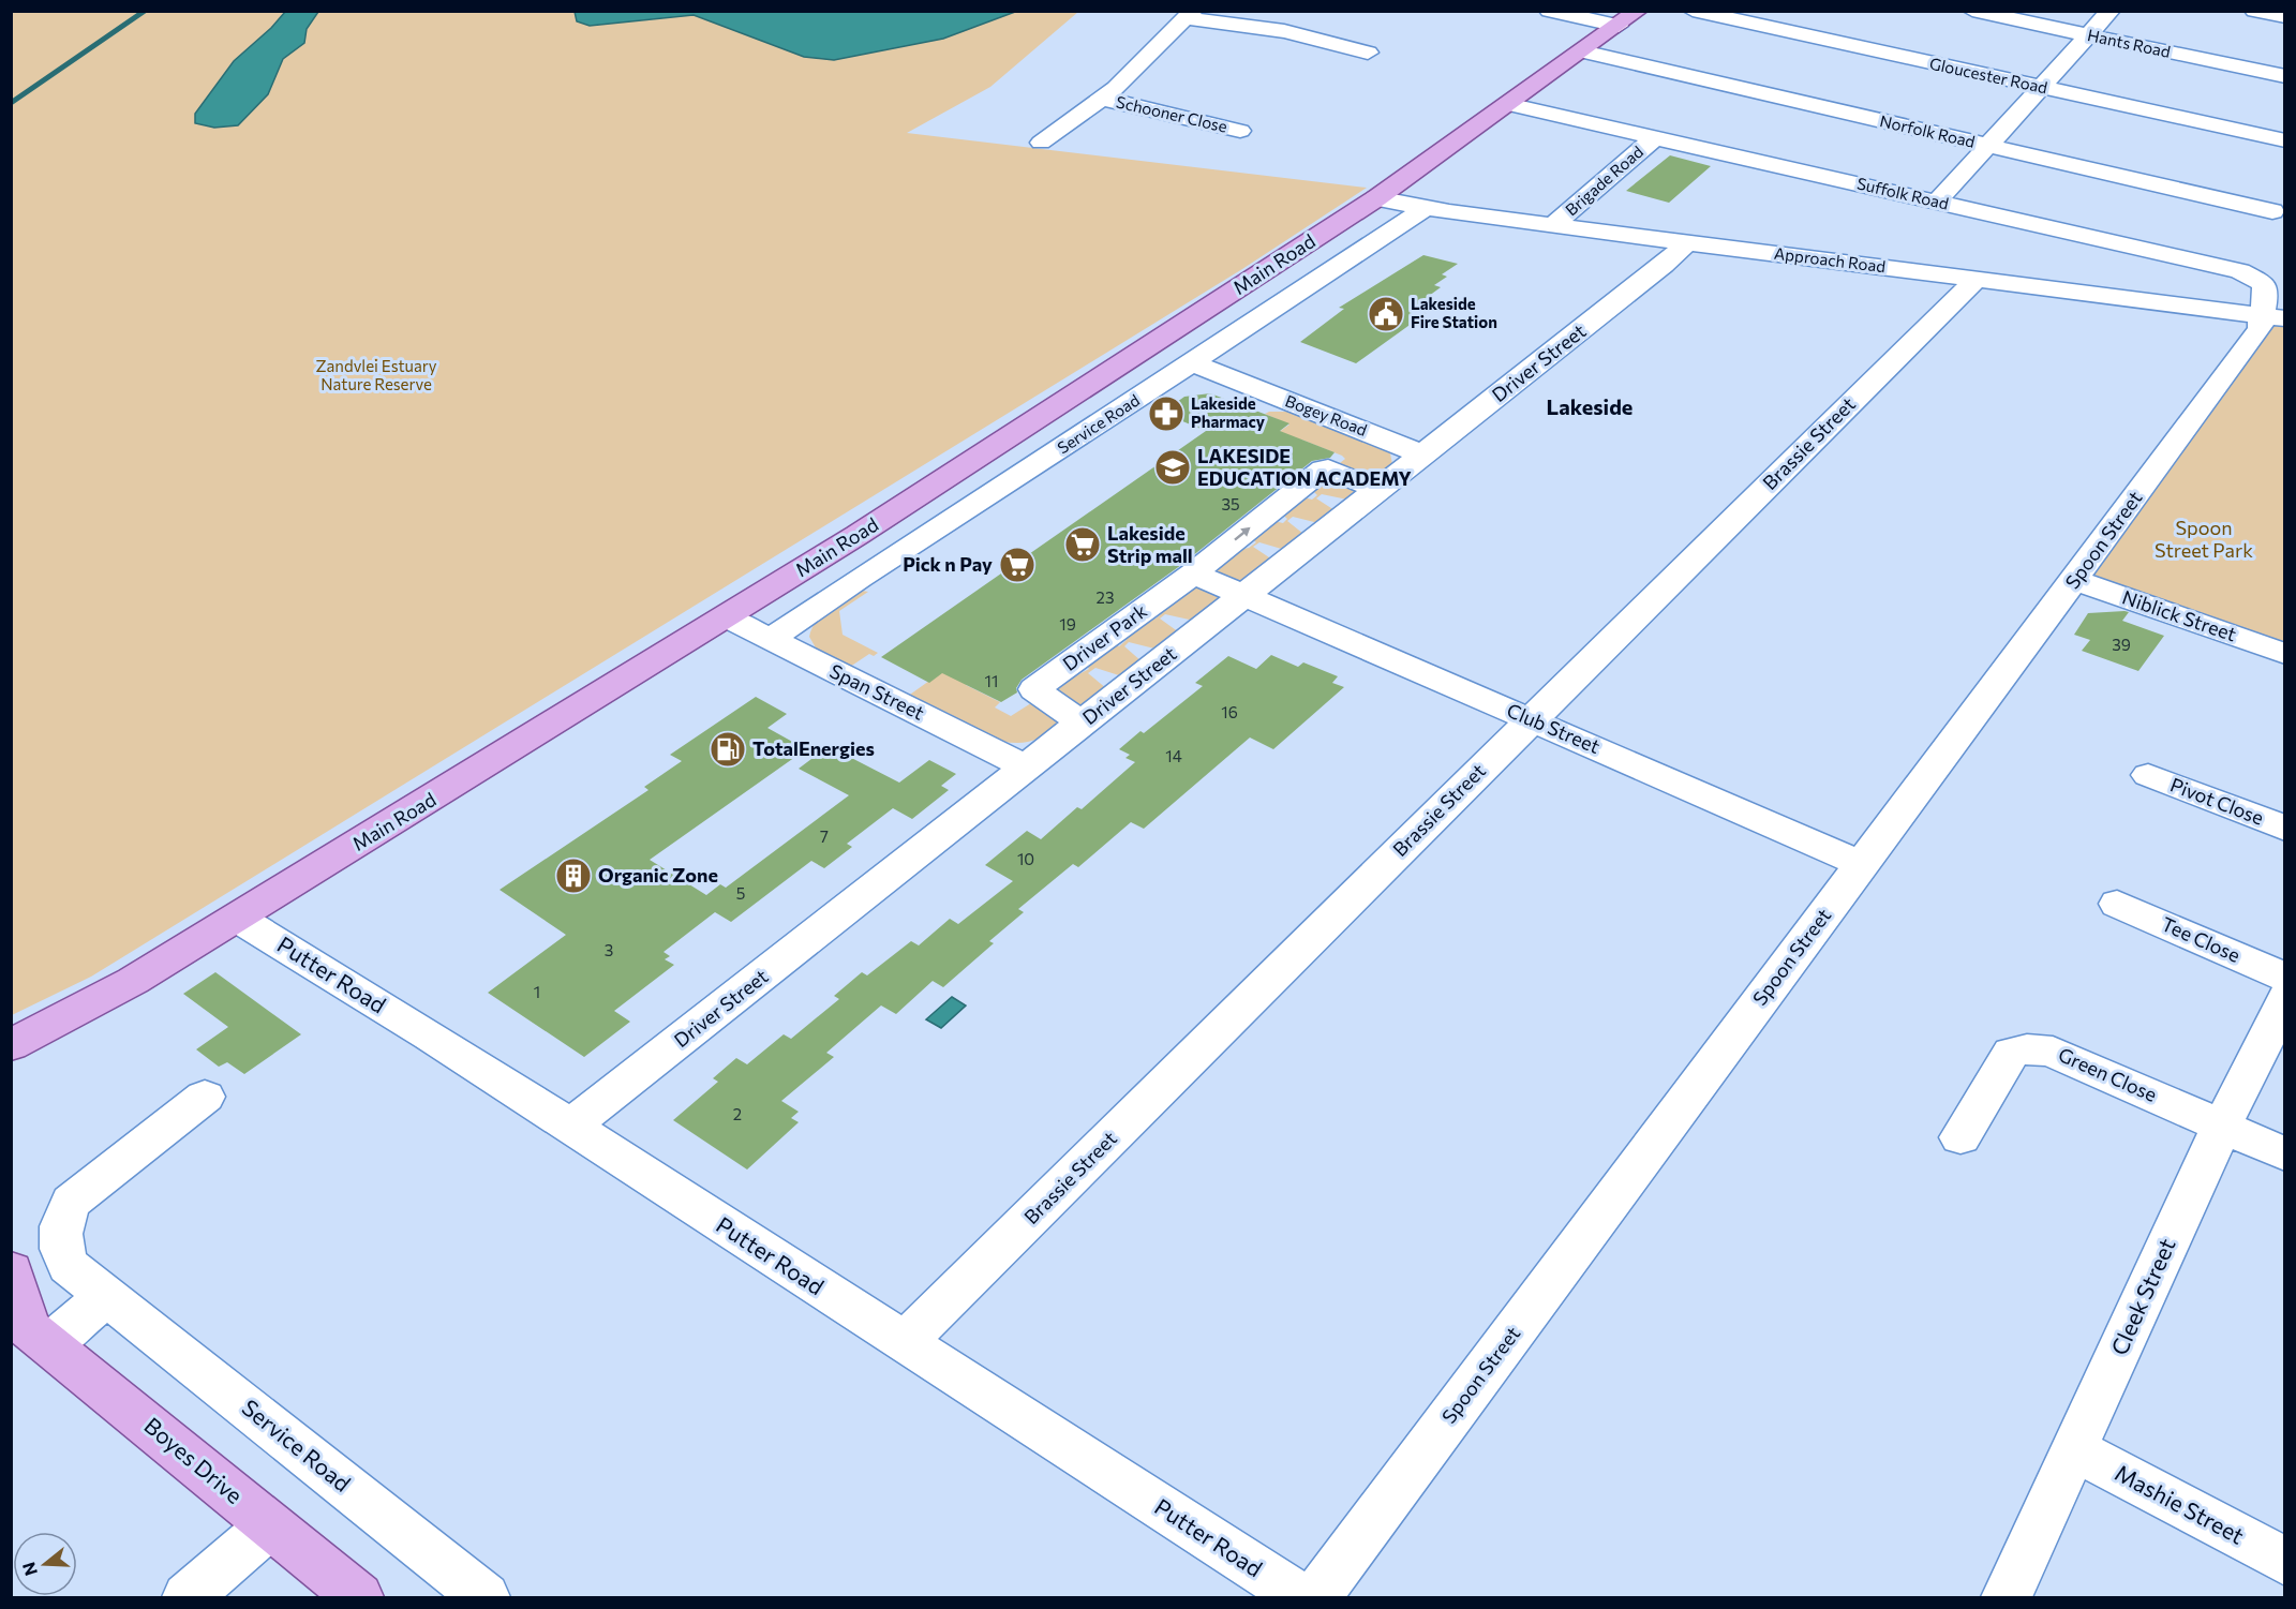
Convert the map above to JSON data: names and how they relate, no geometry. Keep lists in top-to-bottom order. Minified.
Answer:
{"streets":{"main road":["Main Road","Boyes Drive"],"street":["Hants Road","Gloucester Road","Schooner Close","Norfolk Road","Brigade Road","Suffolk Road","Approach Road","Driver Street","Bogey Road","Service Road","Brassie Street","Spoon Street","Niblick Street","Driver Park","Span Street","Club Street","Pivot Close","Tee Close","Putter Road","Green Close","Cleek Street","Mashie Street"]},"crossings":[["Norfolk Road","Main Road"],["Brigade Road","Suffolk Road"],["Brigade Road","Approach Road"],["Suffolk Road","Approach Road"],["Suffolk Road","Main Road"],["Suffolk Road","Spoon Street"],["Approach Road","Main Road"],["Approach Road","Driver Street"],["Approach Road","Service Road"],["Approach Road","Brassie Street"],["Approach Road","Spoon Street"],["Main Road","Span Street"],["Main Road","Putter Road"],["Driver Street","Bogey Road"],["Driver Street","Driver Park"],["Driver Street","Span Street"],["Driver Street","Club Street"],["Driver Street","Putter Road"],["Bogey Road","Service Road"],["Service Road","Span Street"],["Brassie Street","Club Street"],["Brassie Street","Putter Road"],["Spoon Street","Niblick Street"],["Spoon Street","Club Street"],["Driver Park","Club Street"],["Green Close","Cleek Street"],["Cleek Street","Mashie Street"]],"one_way":["Driver Park"],"districts":["Lakeside"],"parks":["Zandvlei Estuary Nature Reserve","Spoon Street Park"],"places":{"public building":["Lakeside Fire Station"],"pharmacy":["Lakeside Pharmacy"],"school or university":["LAKESIDE EDUCATION ACADEMY"],"supermarket":["Lakeside Strip mall","Pick n Pay"],"fuel station":["TotalEnergies"],"building":["Organic Zone"]},"house_numbers":["35","23","19","39","11","16","14","7","10","5","3","1","2"],"north":"left"}
